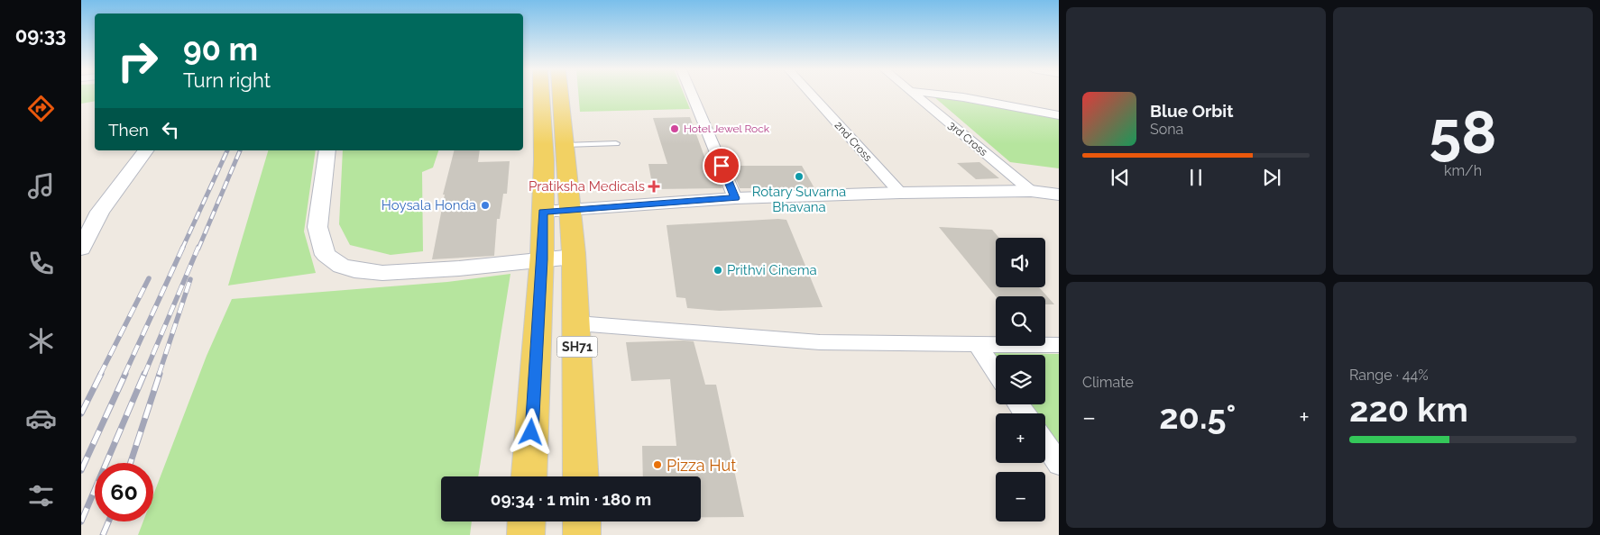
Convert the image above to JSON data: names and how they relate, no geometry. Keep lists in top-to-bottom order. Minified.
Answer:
{"streets":{"main road":["SH71"],"street":["3rd Cross","2nd Cross"]},"places":{"other":["Hotel Jewel Rock","Rotary Suvarna Bhavana","Hoysala Honda","Prithvi Cinema","Pizza Hut"],"health":["Pratiksha Medicals"]},"page":{"tabs":"09:33","tile":[["58","km/h"],"Climate",["Range · 44%","220 km"]],"turn":["90 m","Turn right"],"song":["Blue Orbit","Sona"],"then":"Then","map_buttons":["+","−"],"heat":["−","20.5°","+"],"limit":"60","trip":"09:34 · 1 min · 180 m"}}
